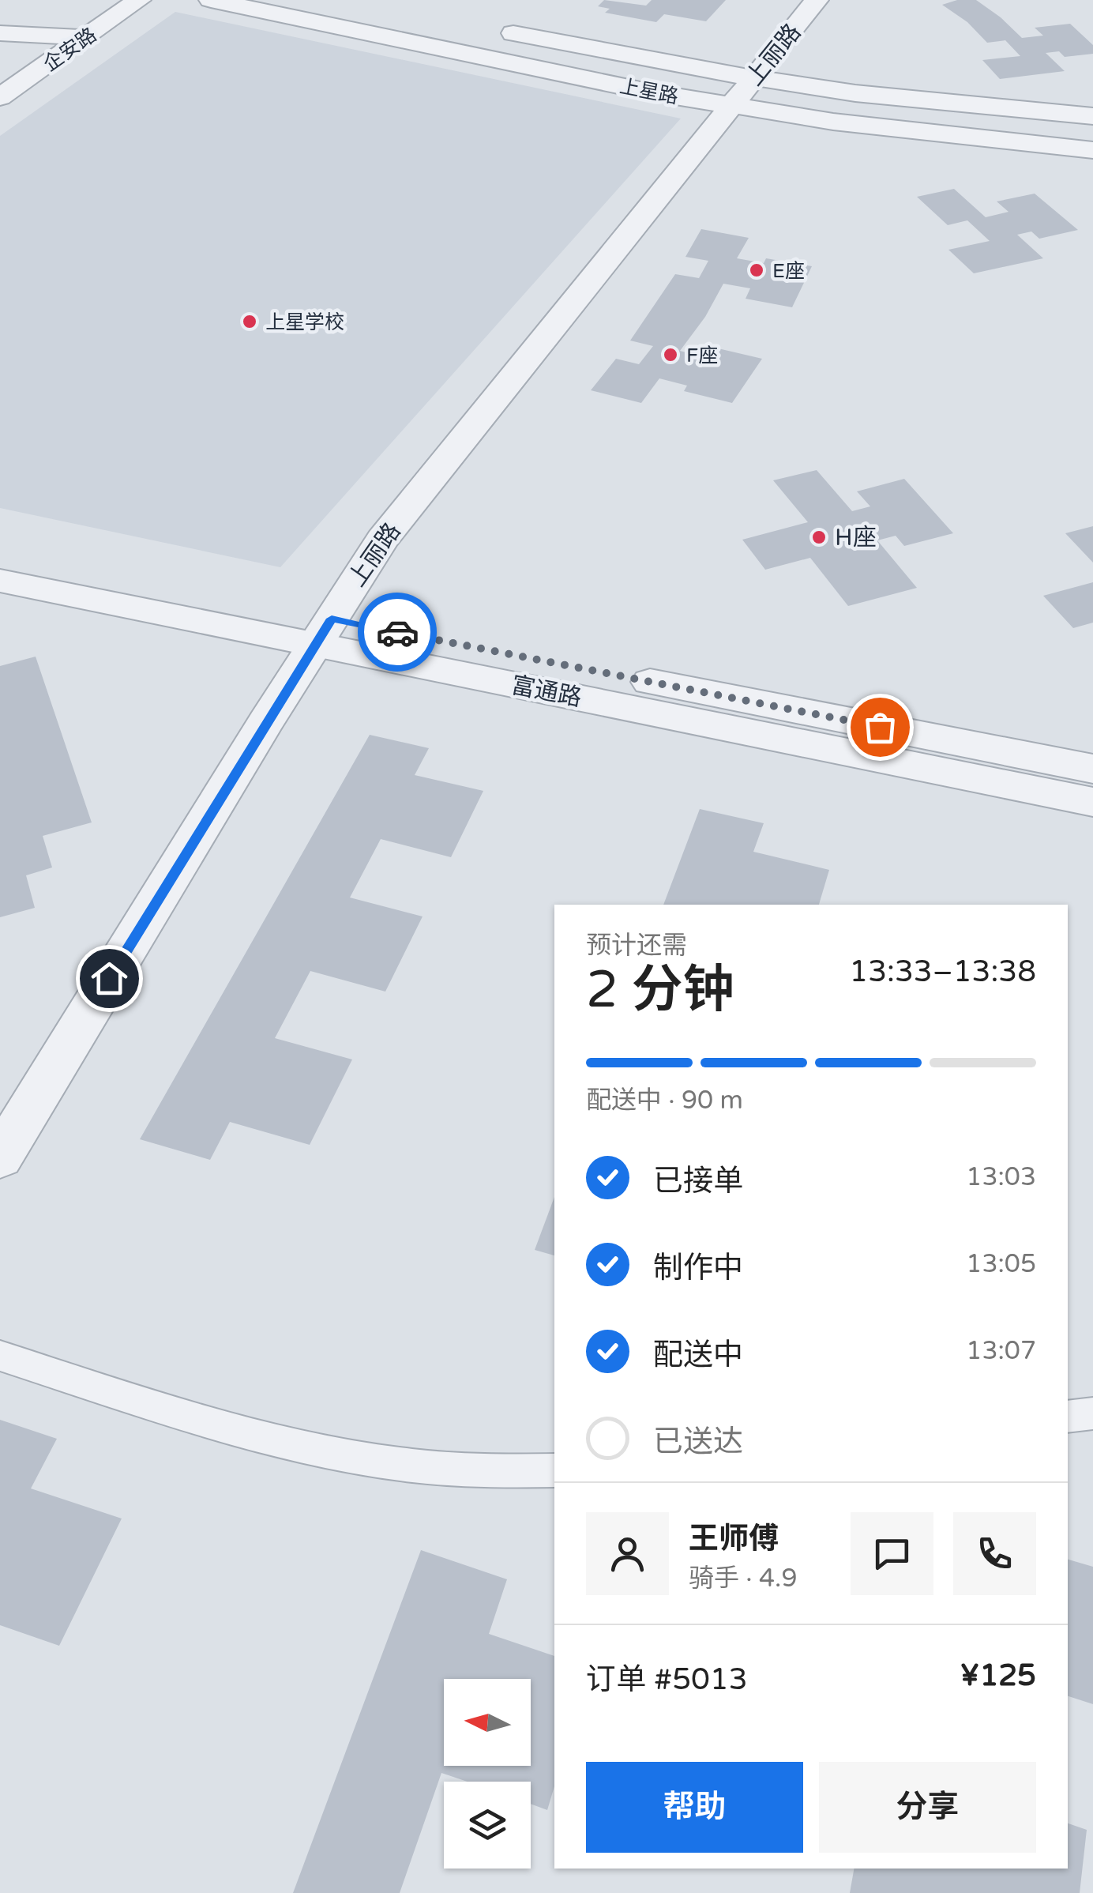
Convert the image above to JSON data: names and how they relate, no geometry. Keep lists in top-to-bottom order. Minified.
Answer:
{"streets":{"street":["企安路","上丽路","上星路","富通路"]},"crossings":[["上丽路","上星路"],["上丽路","富通路"]],"places":["E座","上星学校","F座","H座"],"north":"left","page":{"heading":["2 分钟","预计还需","13:33–13:38"],"panel":["王师傅","骑手 · 4.9","订单 #5013","¥125"],"bar":"配送中 · 90 m","list":[["已接单","13:03"],["制作中","13:05"],["配送中","13:07"],"已送达"],"buttons":["帮助","分享"]}}
